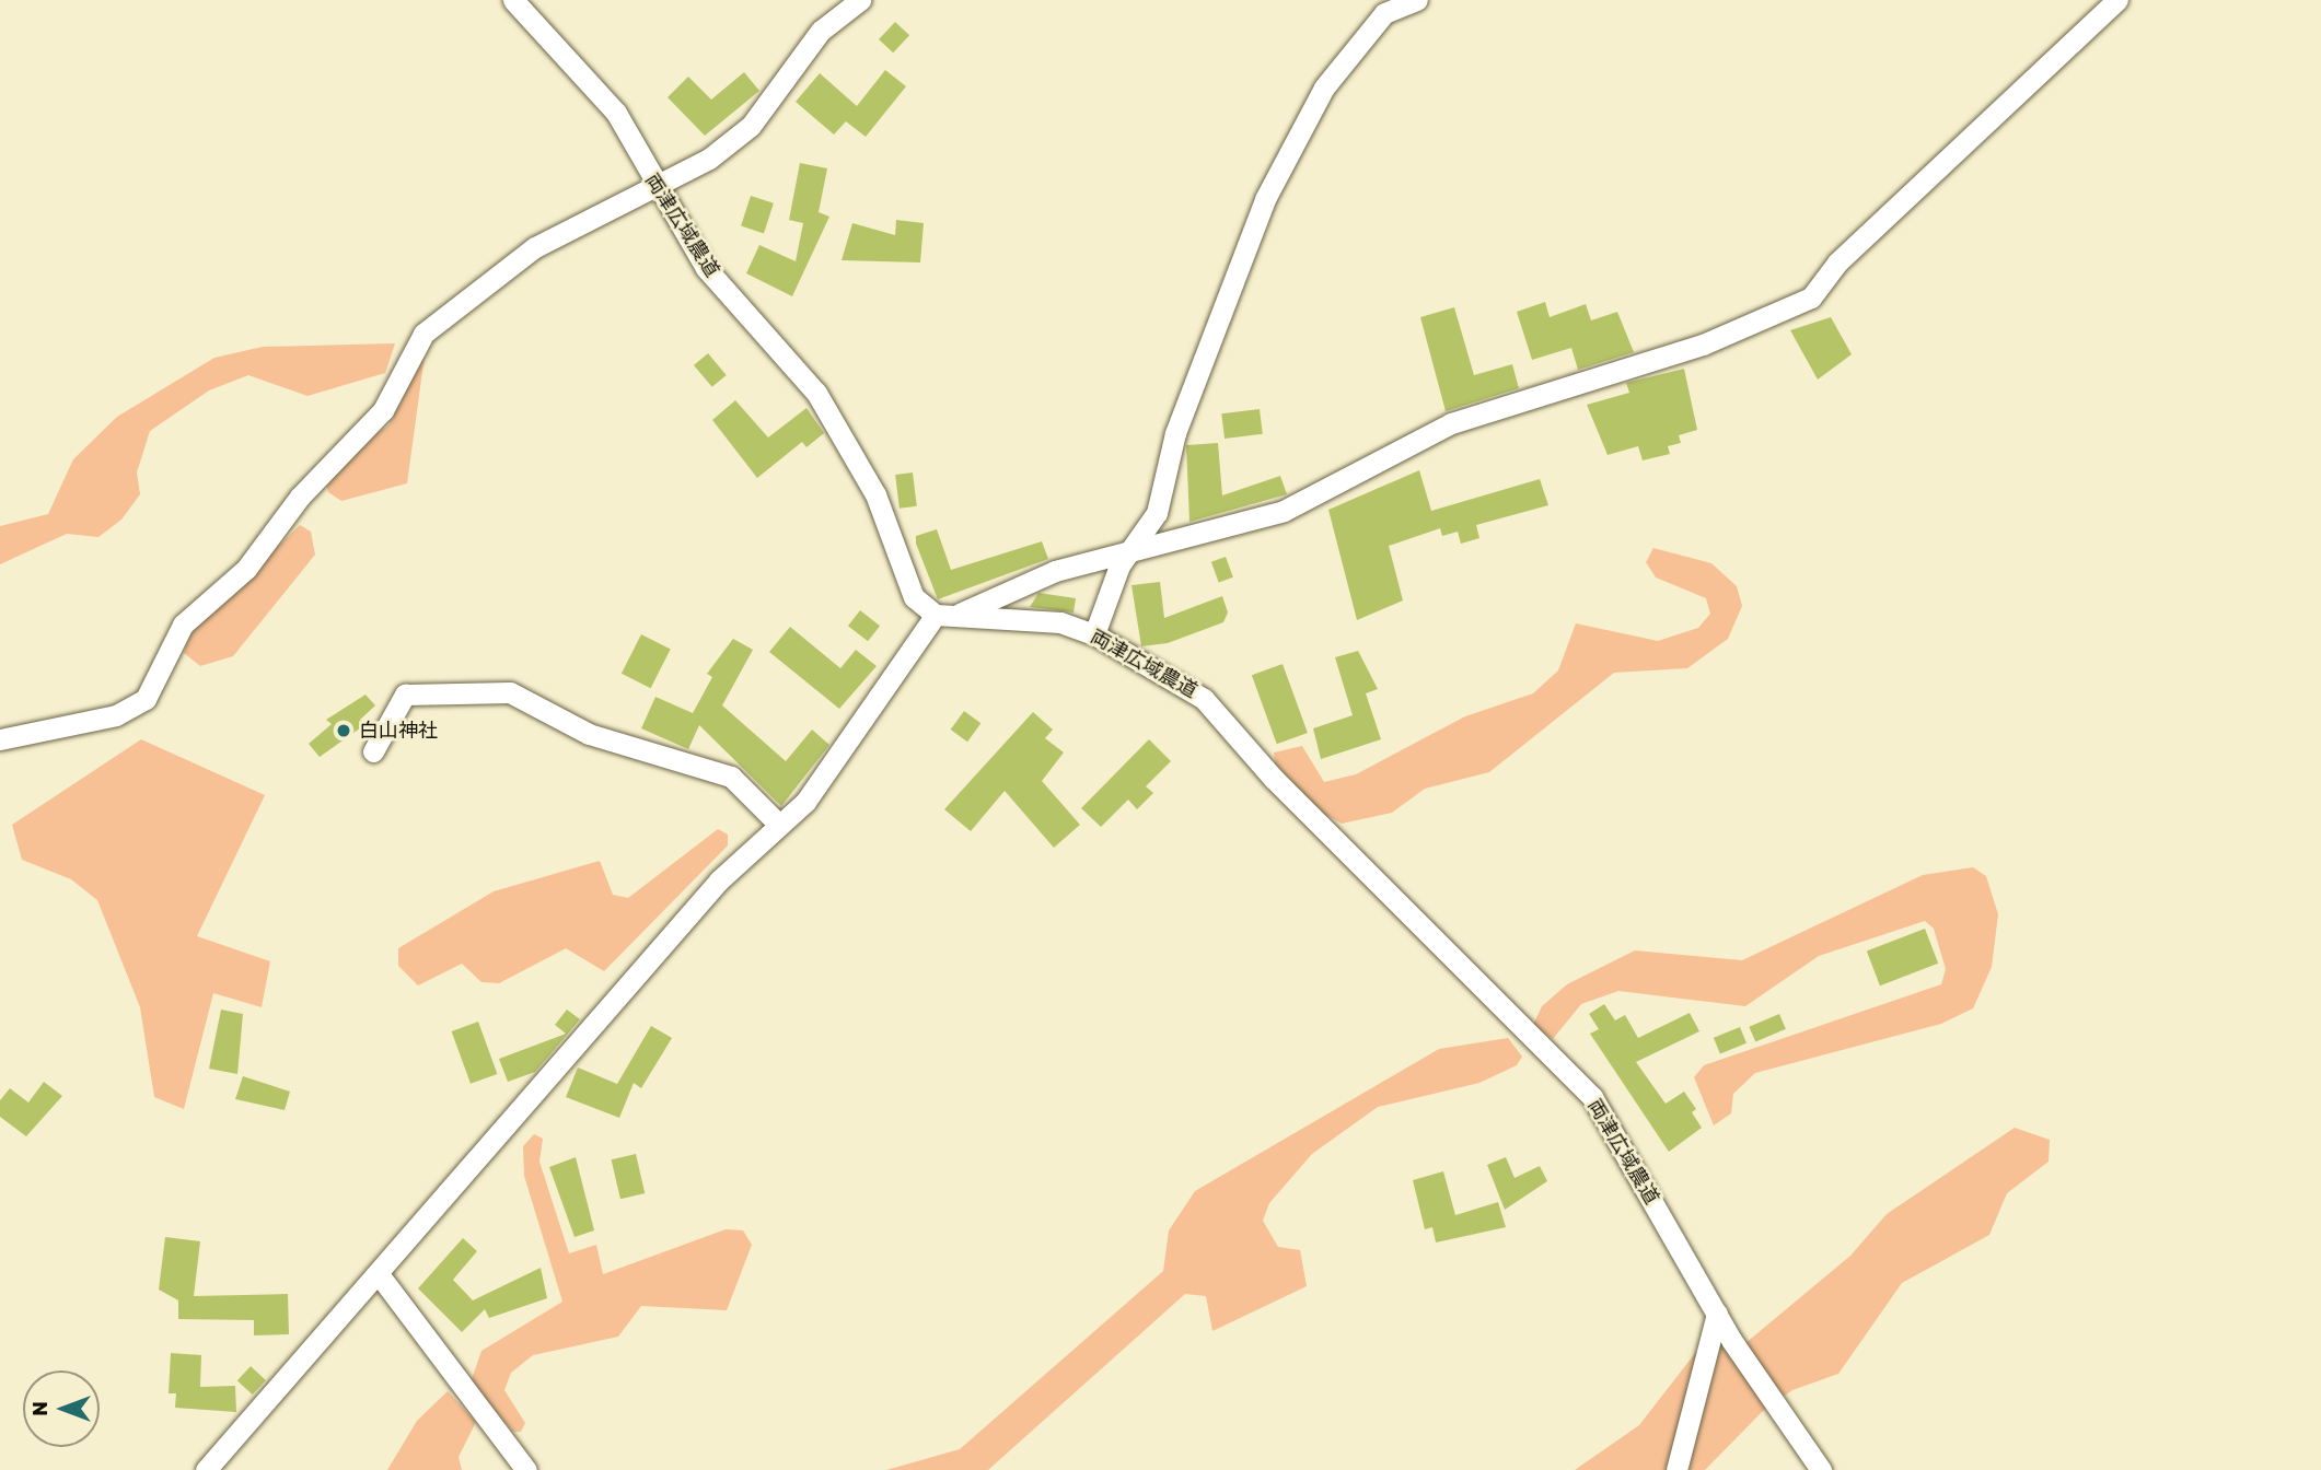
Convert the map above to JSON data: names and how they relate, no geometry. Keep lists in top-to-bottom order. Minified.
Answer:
{"streets":{"street":["両津広域農道"]},"places":["白山神社"],"north":"left"}
